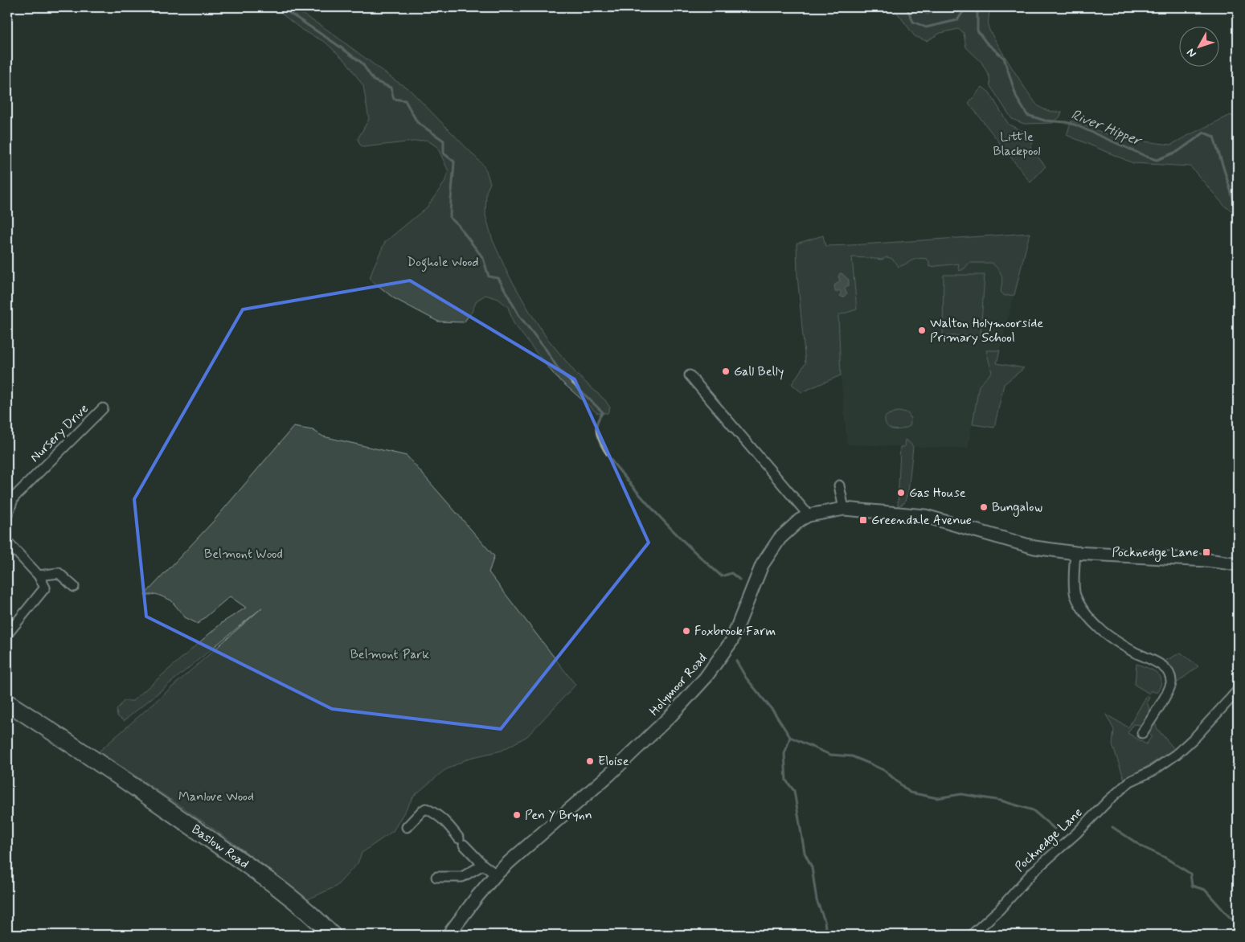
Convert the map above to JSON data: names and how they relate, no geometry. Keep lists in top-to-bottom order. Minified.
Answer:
{"streets":{"highway":["Baslow Road"],"street":["Nursery Drive","Holymoor Road","Pocknedge Lane"]},"water":["River Hipper"],"parks":["Little Blackpool","Doghole Wood","Belmont Wood","Belmont Park","Manlove Wood"],"places":{"other":["Walton Holymoorside Primary School","Gall Belly","Gas House","Bungalow","Foxbrook Farm","Eloise","Pen Y Brynn"],"transit":["Greendale Avenue","Pocknedge Lane"]},"north":"bottom left"}
